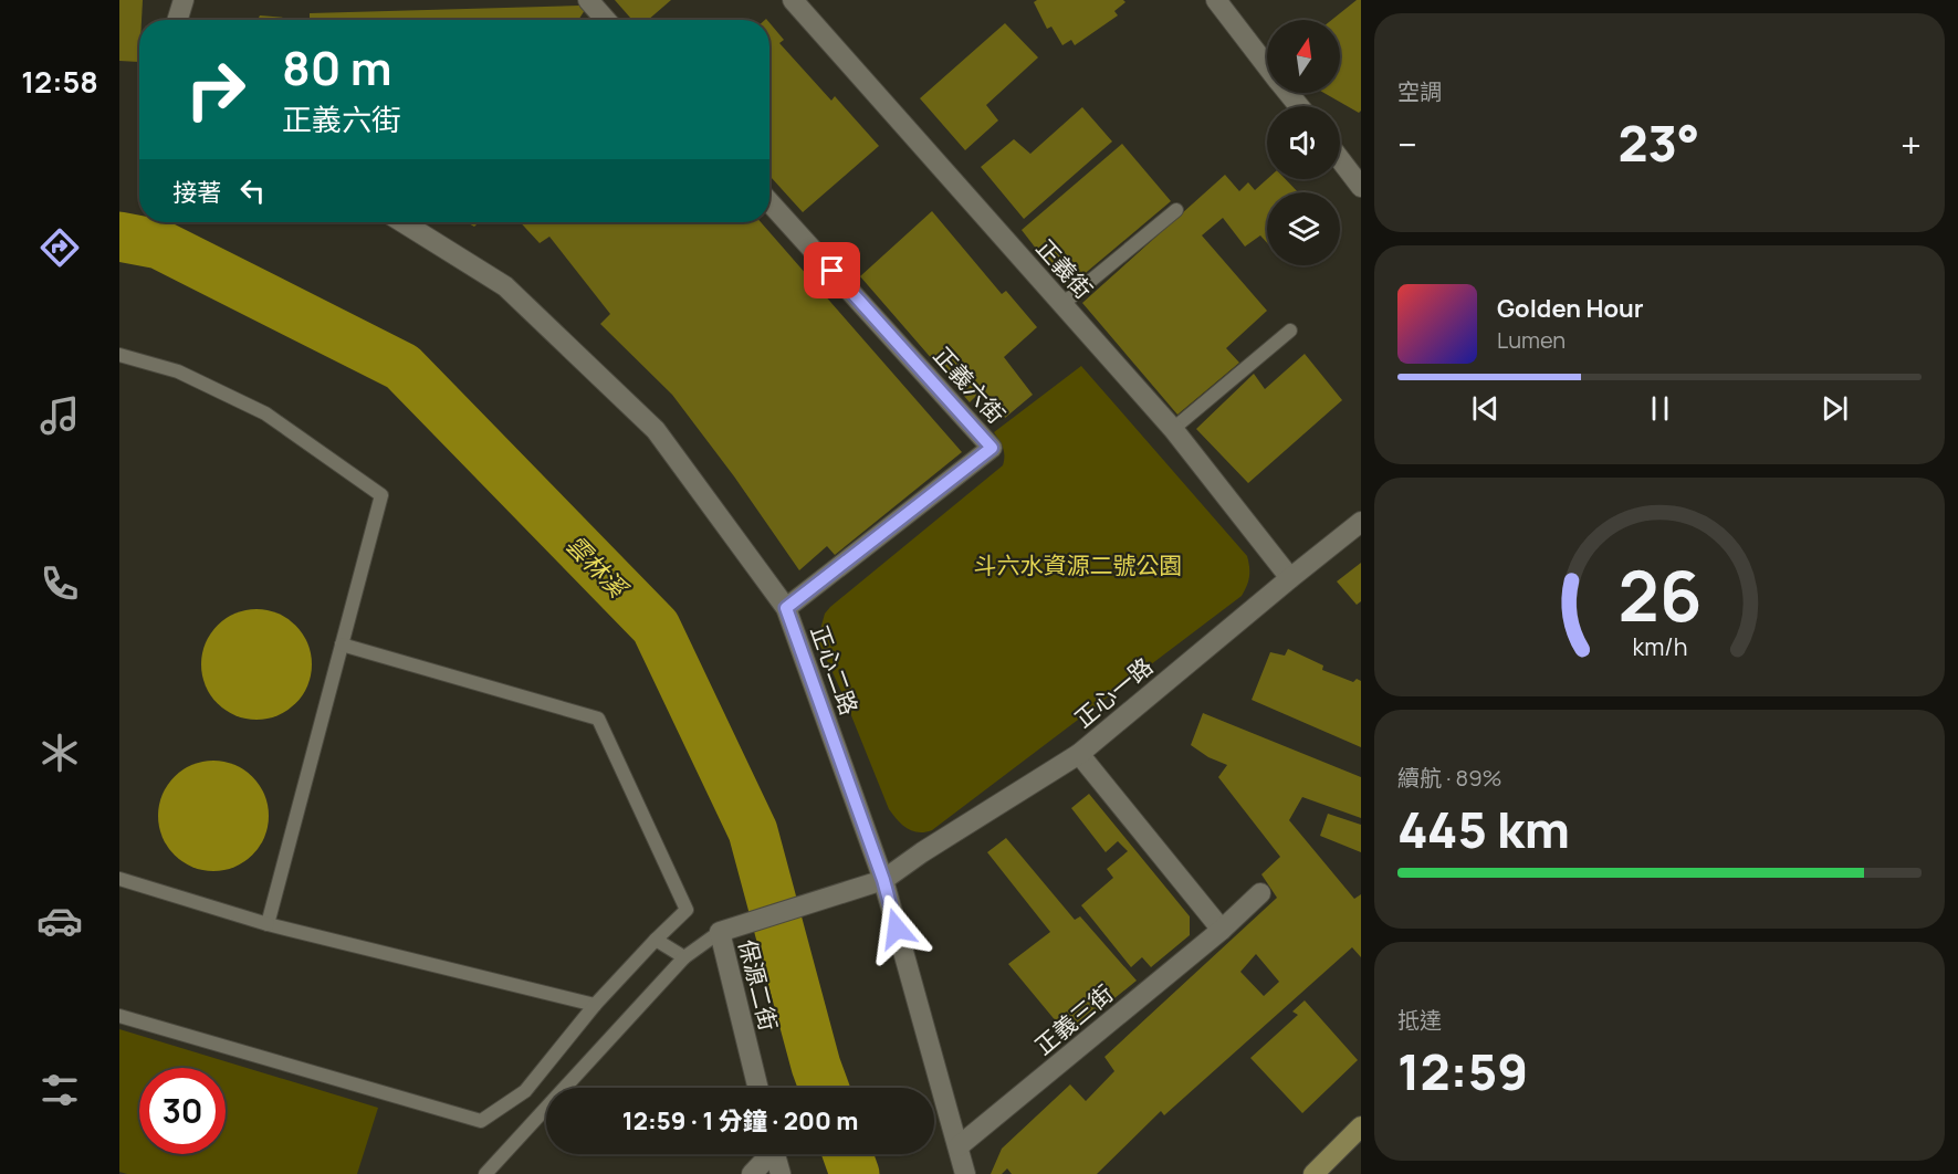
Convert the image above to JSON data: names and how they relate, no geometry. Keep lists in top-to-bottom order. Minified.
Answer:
{"streets":{"street":["正義街","正義六街","正心二路","正心一路","保源二街","正義三街"]},"crossings":[["正義街","正心一路"],["正義六街","正心二路"],["正心二路","正心一路"],["正心二路","保源二街"],["正心二路","正義三街"],["正心一路","保源二街"]],"water":["雲林溪"],"parks":["斗六水資源二號公園"],"north":"top","page":{"tabs":"12:58","tile":["空調",["續航 · 89%","445 km"],["抵達","12:59"]],"turn":["80 m","正義六街"],"heat":["−","23°","+"],"then":"接著","song":["Golden Hour","Lumen"],"limit":"30","trip":"12:59 · 1 分鐘 · 200 m","gauge":["26","km/h"]}}
